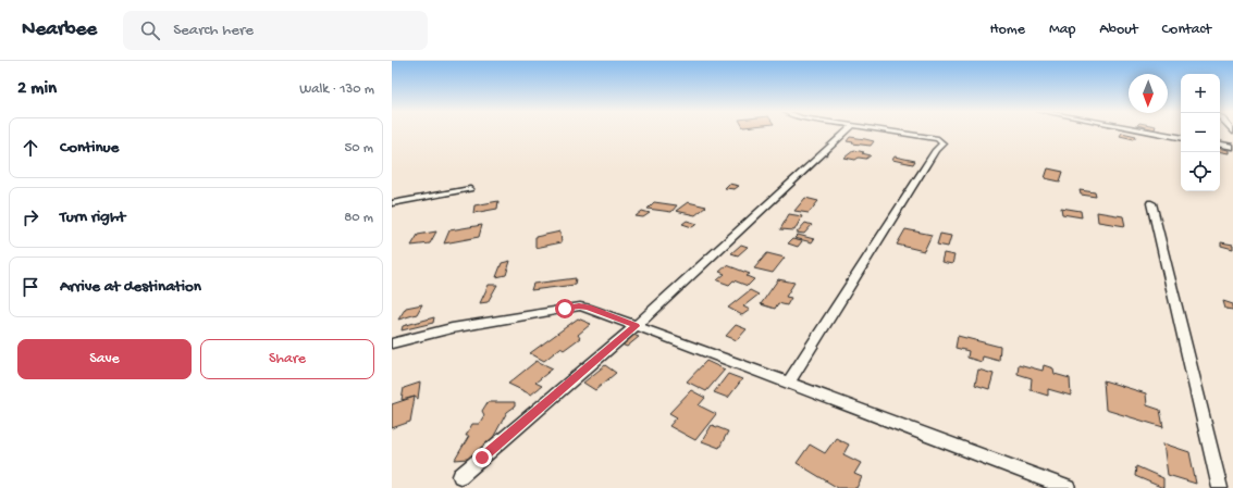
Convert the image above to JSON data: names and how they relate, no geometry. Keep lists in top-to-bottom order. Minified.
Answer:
{"north":"bottom","page":{"header":"Nearbee","search":"Search here","nav":["Home","Map","About","Contact"],"heading":["2 min","Walk · 130 m"],"map_buttons":["+","−"],"list":[["Continue","50 m"],["Turn right","80 m"],"Arrive at destination"],"buttons":["Save","Share"]}}
